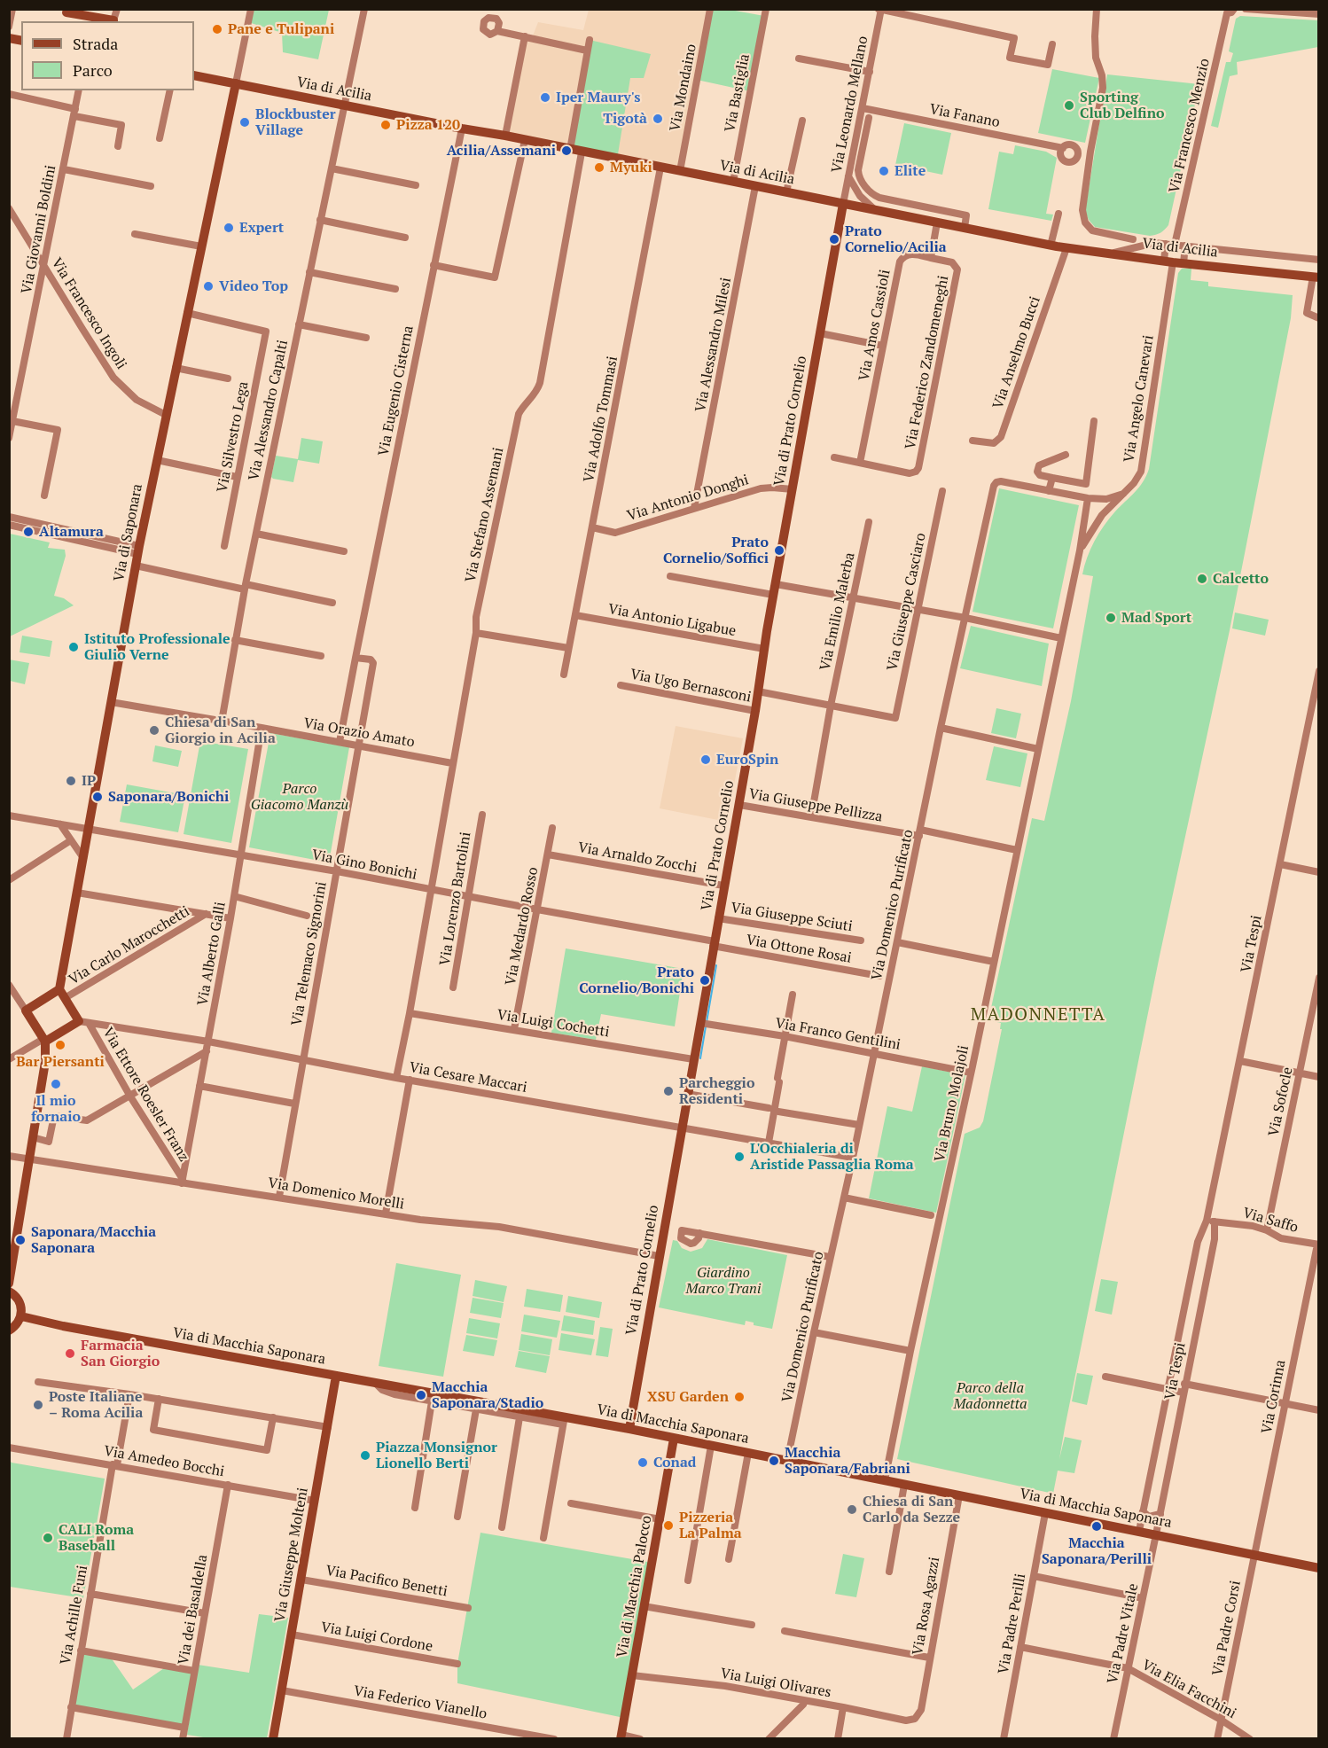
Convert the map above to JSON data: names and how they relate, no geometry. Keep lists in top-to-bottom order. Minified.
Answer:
{"streets":{"street":["Via Mondaino","Via di Acilia","Via Bastiglia","Via Leonardo Mellano","Via Fanano","Via Francesco Menzio","Via Giovanni Boldini","Via Francesco Ingoli","Via Amos Cassioli","Via Alessandro Milesi","Via Anselmo Bucci","Via Federico Zandomeneghi","Via Eugenio Cisterna","Via Angelo Canevari","Via Alessandro Capalti","Via Adolfo Tommasi","Via di Prato Cornelio","Via Silvestro Lega","Via Antonio Donghi","Via Stefano Assemani","Via di Saponara","Via Giuseppe Casciaro","Via Emilio Malerba","Via Antonio Ligabue","Via Ugo Bernasconi","Via Orazio Amato","Via Giuseppe Pellizza","Via Arnaldo Zocchi","Via Gino Bonichi","Via Lorenzo Bartolini","Via Domenico Purificato","Via Giuseppe Sciuti","Via Medardo Rosso","Via Tespi","Via Carlo Marocchetti","Via Ottone Rosai","Via Alberto Galli","Via Telemaco Signorini","Via Luigi Cochetti","Via Franco Gentilini","Via Cesare Maccari","Via Ettore Roesler Franz","Via Sofocle","Via Bruno Molajoli","Via Domenico Morelli","Via Saffo","Via di Macchia Saponara","Via Corinna","Via Amedeo Bocchi","Via Giuseppe Molteni","Via Pacifico Benetti","Via di Macchia Palocco","Via Rosa Agazzi","Via dei Basaldella","Via Achille Funi","Via Padre Perilli","Via Padre Corsi","Via Padre Vitale","Via Luigi Cordone","Via Luigi Olivares","Via Elia Facchini","Via Federico Vianello"]},"crossings":[["Via Mondaino","Via di Acilia"],["Via di Acilia","Via Bastiglia"],["Via di Acilia","Via Leonardo Mellano"],["Via di Acilia","Via Alessandro Milesi"],["Via di Acilia","Via Anselmo Bucci"],["Via di Acilia","Via Eugenio Cisterna"],["Via di Acilia","Via Angelo Canevari"],["Via di Acilia","Via Alessandro Capalti"],["Via di Acilia","Via Adolfo Tommasi"],["Via di Acilia","Via di Prato Cornelio"],["Via di Acilia","Via Stefano Assemani"],["Via di Acilia","Via di Saponara"],["Via Leonardo Mellano","Via Fanano"],["Via Leonardo Mellano","Via di Prato Cornelio"],["Via Giovanni Boldini","Via Francesco Ingoli"],["Via Francesco Ingoli","Via di Saponara"],["Via Amos Cassioli","Via Federico Zandomeneghi"],["Via Alessandro Milesi","Via Antonio Donghi"],["Via Eugenio Cisterna","Via Telemaco Signorini"],["Via Angelo Canevari","Via Domenico Purificato"],["Via Angelo Canevari","Via Bruno Molajoli"],["Via Alessandro Capalti","Via Orazio Amato"],["Via Adolfo Tommasi","Via Antonio Donghi"],["Via Adolfo Tommasi","Via Antonio Ligabue"],["Via di Prato Cornelio","Via Antonio Donghi"],["Via di Prato Cornelio","Via Antonio Ligabue"],["Via di Prato Cornelio","Via Ugo Bernasconi"],["Via di Prato Cornelio","Via Giuseppe Pellizza"],["Via di Prato Cornelio","Via Arnaldo Zocchi"],["Via di Prato Cornelio","Via Gino Bonichi"],["Via di Prato Cornelio","Via Giuseppe Sciuti"],["Via di Prato Cornelio","Via Ottone Rosai"],["Via di Prato Cornelio","Via Luigi Cochetti"],["Via di Prato Cornelio","Via Franco Gentilini"],["Via di Prato Cornelio","Via Cesare Maccari"],["Via di Prato Cornelio","Via Domenico Morelli"],["Via di Prato Cornelio","Via di Macchia Saponara"],["Via Silvestro Lega","Via di Saponara"],["Via Stefano Assemani","Via Orazio Amato"],["Via Stefano Assemani","Via Gino Bonichi"],["Via di Saponara","Via Orazio Amato"],["Via di Saponara","Via Gino Bonichi"],["Via di Saponara","Via Carlo Marocchetti"],["Via Giuseppe Casciaro","Via Emilio Malerba"],["Via Emilio Malerba","Via Giuseppe Pellizza"],["Via Orazio Amato","Via Alberto Galli"],["Via Orazio Amato","Via Telemaco Signorini"],["Via Giuseppe Pellizza","Via Domenico Purificato"],["Via Giuseppe Pellizza","Via Bruno Molajoli"],["Via Arnaldo Zocchi","Via Medardo Rosso"],["Via Gino Bonichi","Via Lorenzo Bartolini"],["Via Gino Bonichi","Via Medardo Rosso"],["Via Gino Bonichi","Via Ottone Rosai"],["Via Gino Bonichi","Via Alberto Galli"],["Via Gino Bonichi","Via Telemaco Signorini"],["Via Domenico Purificato","Via Franco Gentilini"],["Via Domenico Purificato","Via Cesare Maccari"],["Via Domenico Purificato","Via di Macchia Saponara"],["Via Medardo Rosso","Via Luigi Cochetti"],["Via Tespi","Via Saffo"],["Via Tespi","Via di Macchia Saponara"],["Via Tespi","Via Padre Vitale"],["Via Alberto Galli","Via Cesare Maccari"],["Via Alberto Galli","Via Ettore Roesler Franz"],["Via Alberto Galli","Via Domenico Morelli"],["Via Telemaco Signorini","Via Cesare Maccari"],["Via Telemaco Signorini","Via Domenico Morelli"],["Via Franco Gentilini","Via Bruno Molajoli"],["Via Cesare Maccari","Via Ettore Roesler Franz"],["Via Ettore Roesler Franz","Via Domenico Morelli"],["Via Sofocle","Via Saffo"],["Via Bruno Molajoli","Via di Macchia Saponara"],["Via Saffo","Via Corinna"],["Via di Macchia Saponara","Via Corinna"],["Via di Macchia Saponara","Via Giuseppe Molteni"],["Via di Macchia Saponara","Via di Macchia Palocco"],["Via di Macchia Saponara","Via Rosa Agazzi"],["Via di Macchia Saponara","Via Padre Perilli"],["Via di Macchia Saponara","Via Padre Corsi"],["Via di Macchia Saponara","Via Padre Vitale"],["Via Corinna","Via Padre Corsi"],["Via Amedeo Bocchi","Via Giuseppe Molteni"],["Via Amedeo Bocchi","Via dei Basaldella"],["Via Amedeo Bocchi","Via Achille Funi"],["Via Giuseppe Molteni","Via Pacifico Benetti"],["Via Giuseppe Molteni","Via Luigi Cordone"],["Via Giuseppe Molteni","Via Federico Vianello"],["Via di Macchia Palocco","Via Luigi Olivares"],["Via Rosa Agazzi","Via Luigi Olivares"],["Via Padre Perilli","Via Elia Facchini"],["Via Padre Corsi","Via Elia Facchini"],["Via Padre Vitale","Via Elia Facchini"]],"districts":["MADONNETTA"],"parks":["Parco Giacomo Manzù","Giardino Marco Trani","Parco della Madonnetta"],"places":["Pane e Tulipani","Iper Maury's","Sporting Club Delfino","Tigotà","Blockbuster Village","Pizza 120","Acilia/Assemani","Myuki","Elite","Expert","Prato Cornelio/Acilia","Video Top","Altamura","Prato Cornelio/Soffici","Calcetto","Mad Sport","Istituto Professionale Giulio Verne","Chiesa di San Giorgio in Acilia","EuroSpin","IP","Saponara/Bonichi","Prato Cornelio/Bonichi","Bar Piersanti","Il mio fornaio","Parcheggio Residenti","L'Occhialeria di Aristide Passaglia Roma","Saponara/Macchia Saponara","Farmacia San Giorgio","Macchia Saponara/Stadio","XSU Garden","Poste Italiane – Roma Acilia","Piazza Monsignor Lionello Berti","Macchia Saponara/Fabriani","Conad","Chiesa di San Carlo da Sezze","Pizzeria La Palma","Macchia Saponara/Perilli","CALI Roma Baseball"],"legend":["Strada","Parco"]}
